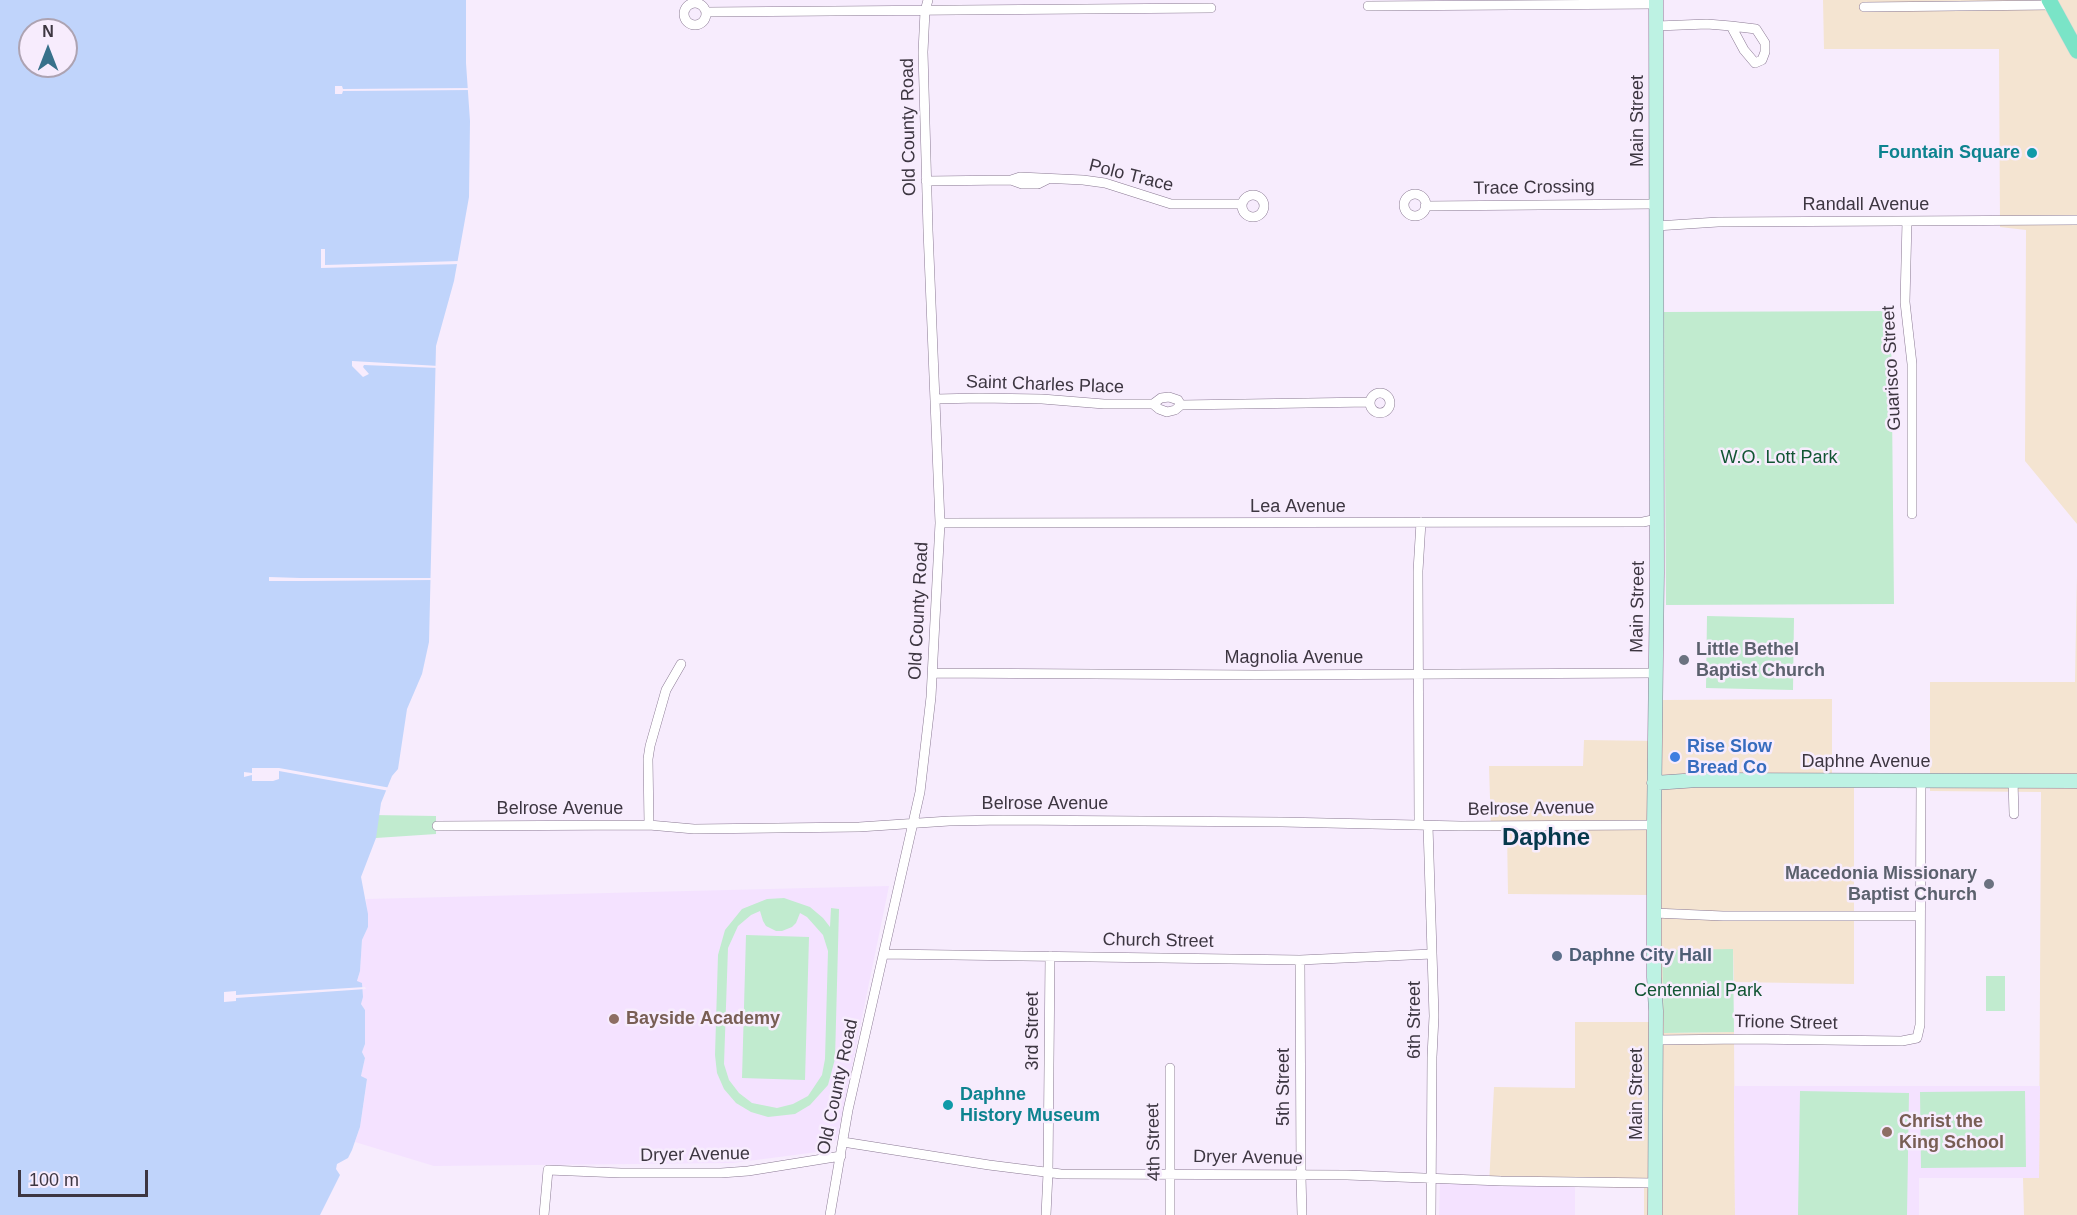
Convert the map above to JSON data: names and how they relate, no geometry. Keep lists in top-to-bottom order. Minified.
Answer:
{"streets":{"main road":["Main Street","Daphne Avenue"],"street":["Old County Road","Polo Trace","Trace Crossing","Randall Avenue","Guarisco Street","Saint Charles Place","Lea Avenue","Magnolia Avenue","Belrose Avenue","Church Street","6th Street","Trione Street","3rd Street","5th Street","4th Street","Dryer Avenue"]},"crossings":[["Main Street","Trace Crossing"],["Main Street","Randall Avenue"],["Main Street","Lea Avenue"],["Main Street","Magnolia Avenue"],["Main Street","Daphne Avenue"],["Main Street","Belrose Avenue"],["Main Street","Trione Street"],["Main Street","Dryer Avenue"],["Old County Road","Polo Trace"],["Old County Road","Saint Charles Place"],["Old County Road","Lea Avenue"],["Old County Road","Magnolia Avenue"],["Old County Road","Belrose Avenue"],["Old County Road","Church Street"],["Old County Road","Dryer Avenue"],["Randall Avenue","Guarisco Street"],["Lea Avenue","6th Street"],["Magnolia Avenue","6th Street"],["Belrose Avenue","6th Street"],["Church Street","6th Street"],["Church Street","3rd Street"],["Church Street","5th Street"],["6th Street","Dryer Avenue"],["3rd Street","Dryer Avenue"],["5th Street","Dryer Avenue"],["4th Street","Dryer Avenue"]],"districts":["Daphne"],"parks":["W.O. Lott Park","Centennial Park"],"places":["Fountain Square","Little Bethel Baptist Church","Rise Slow Bread Co","Macedonia Missionary Baptist Church","Daphne City Hall","Bayside Academy","Daphne History Museum","Christ the King School"],"scale_bar":"100 m","north":"top"}
